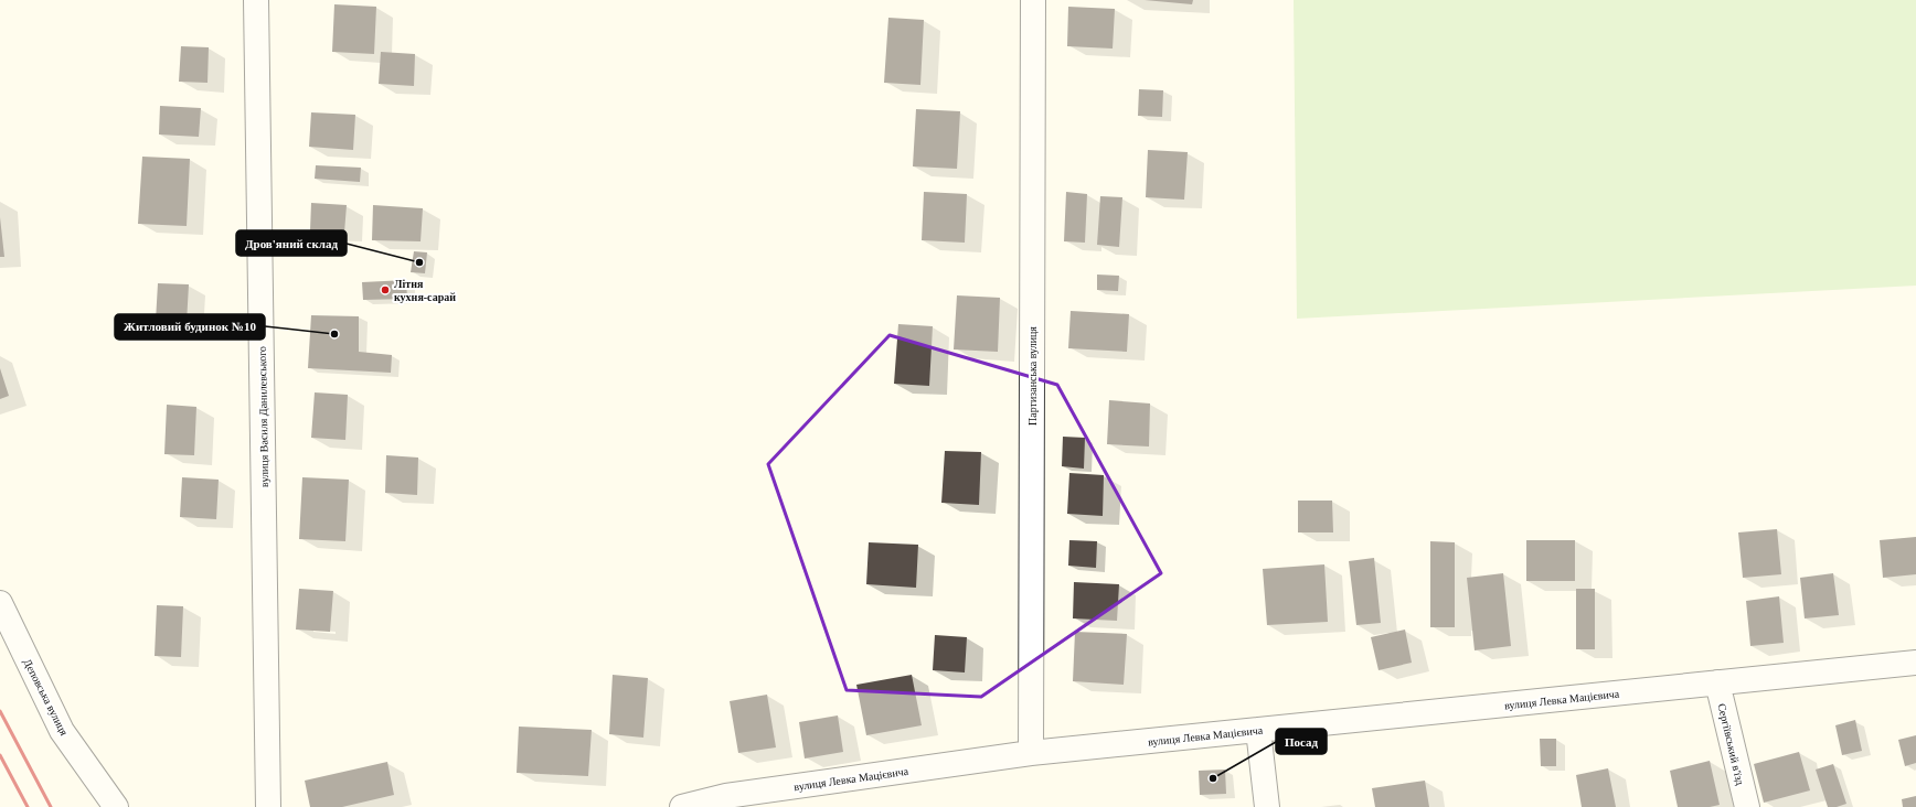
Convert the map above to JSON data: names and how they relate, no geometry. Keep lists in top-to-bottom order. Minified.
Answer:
{"streets":{"street":["Партизанська вулиця","вулиця Василя Данилевського","Деповська вулиця","вулиця Левка Мацієвича","Сергіївський в'їзд"]},"crossings":[["Партизанська вулиця","вулиця Левка Мацієвича"],["вулиця Левка Мацієвича","Сергіївський в'їзд"]],"places":["Дров'яний склад","Літня кухня-сарай","Житловий будинок №10","Посад"]}
